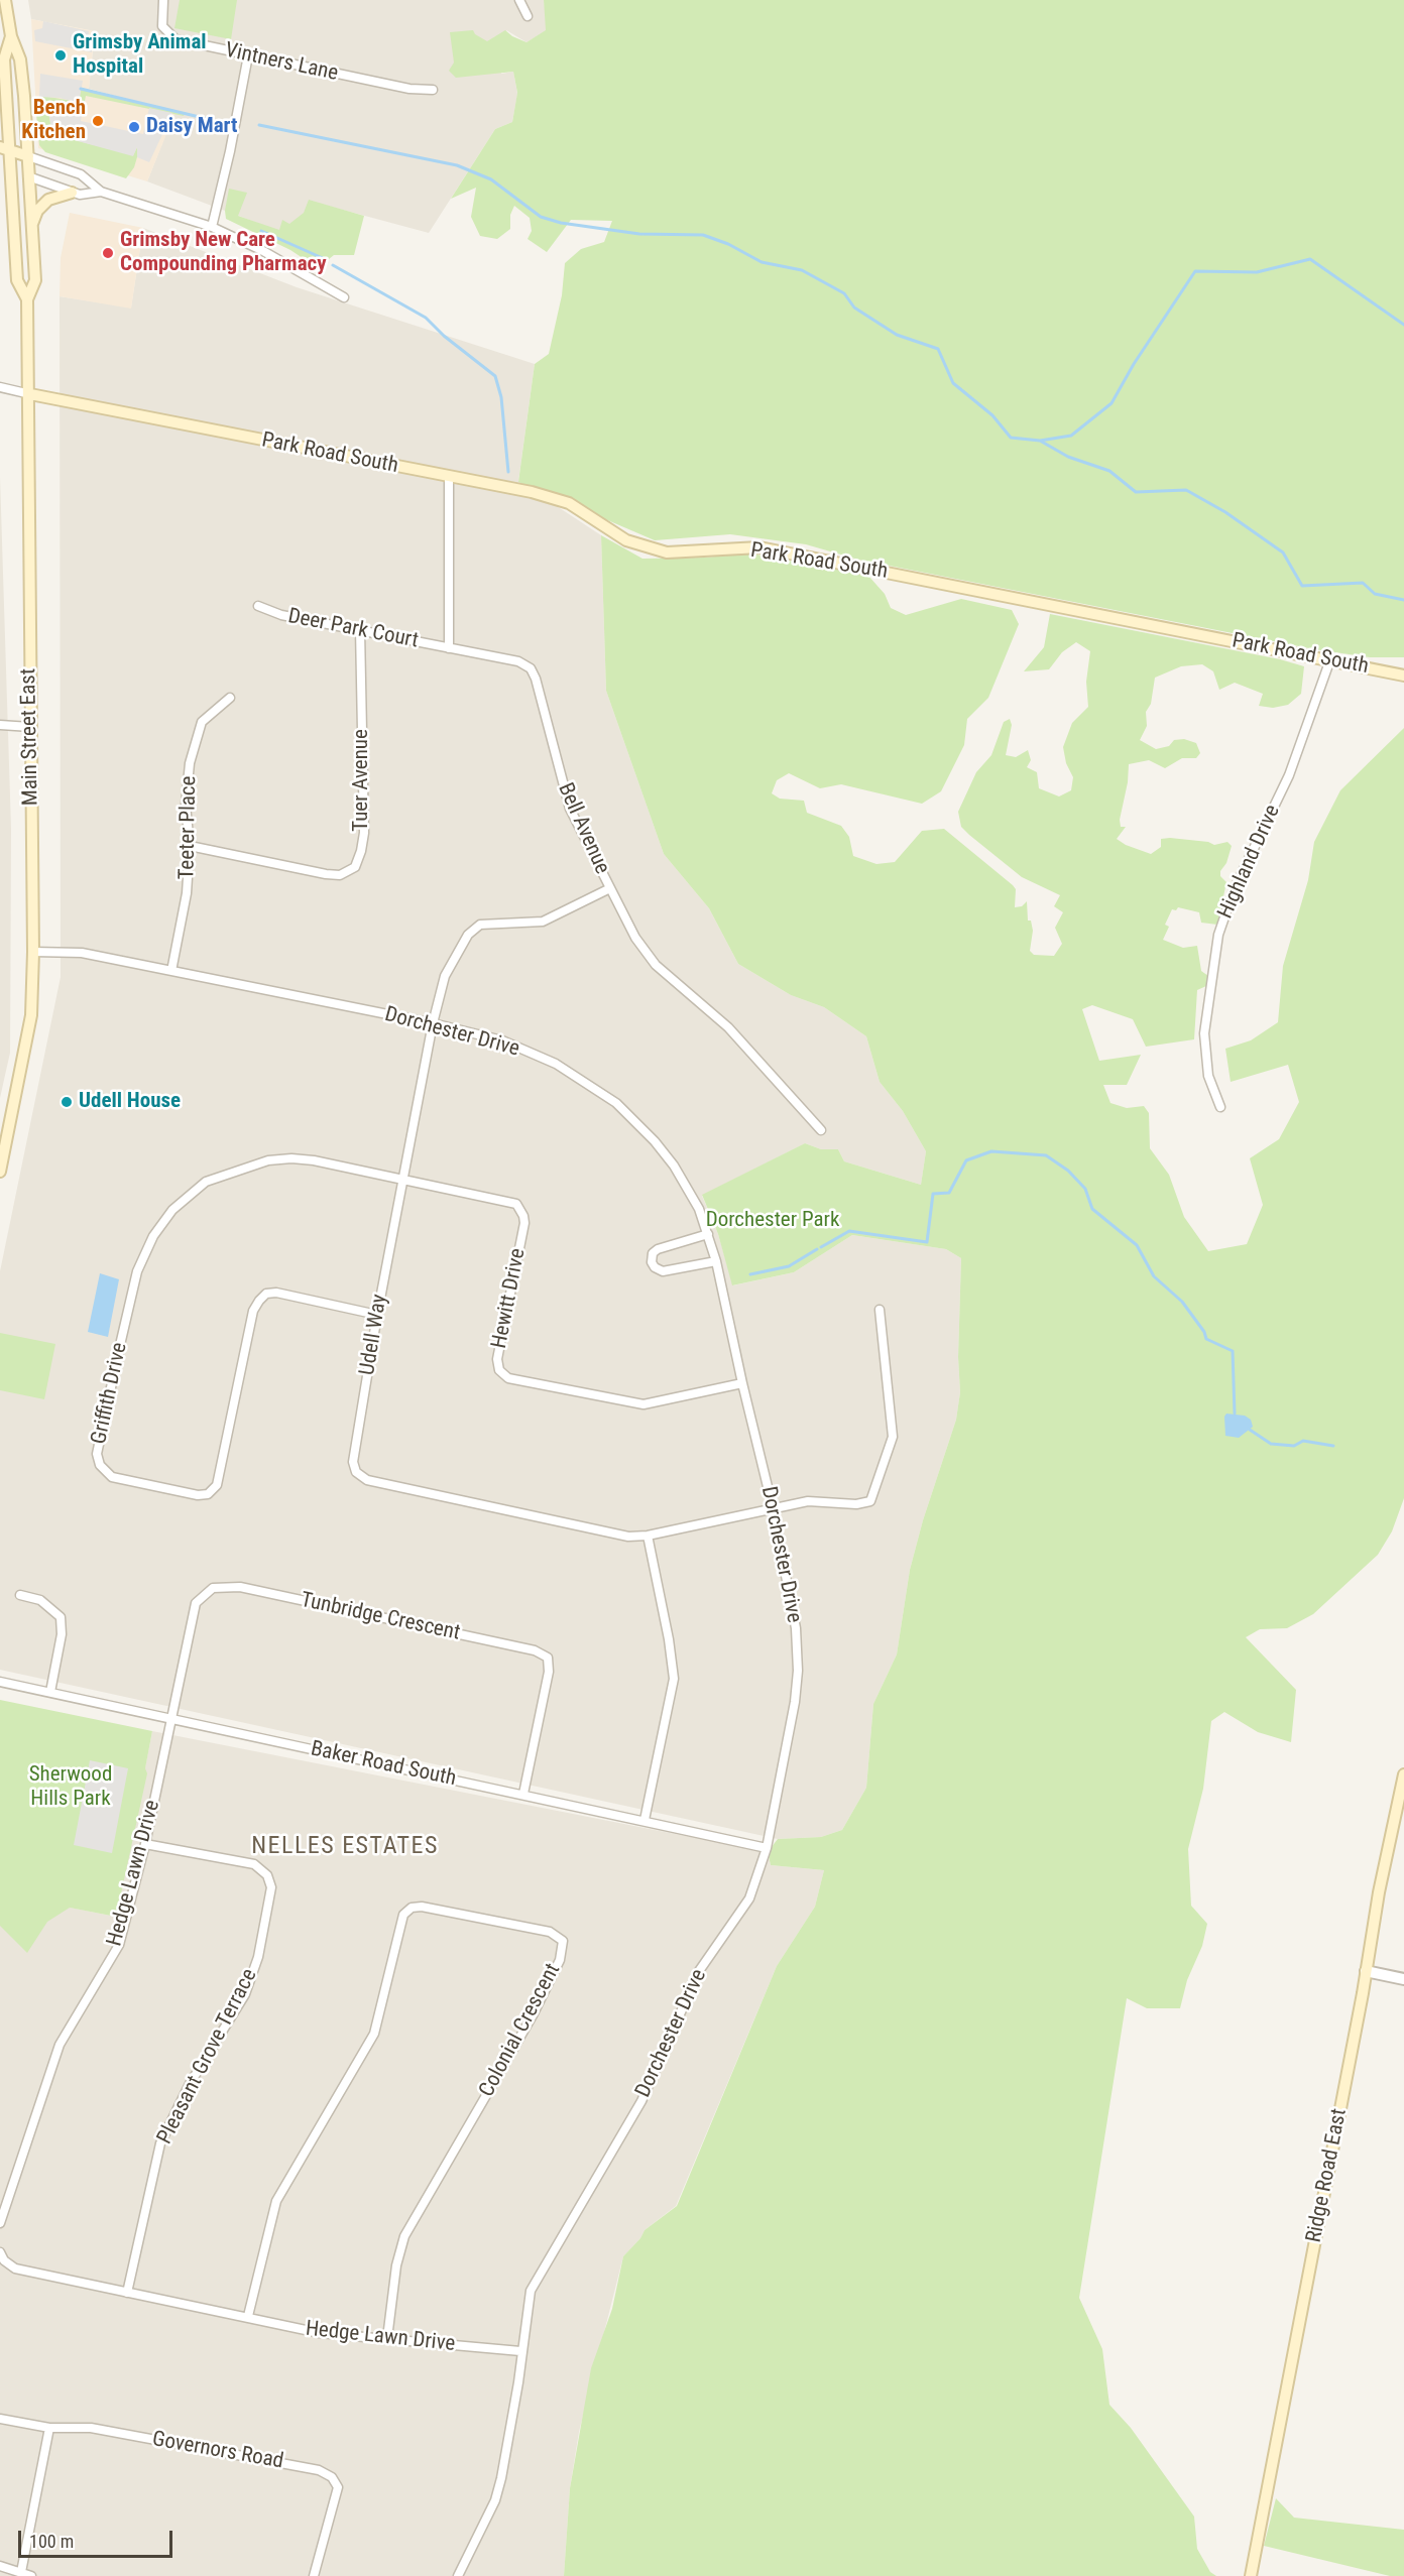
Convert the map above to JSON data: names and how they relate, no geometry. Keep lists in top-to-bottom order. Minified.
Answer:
{"streets":{"main road":["Park Road South","Main Street East","Ridge Road East"],"street":["Vintners Lane","Deer Park Court","Tuer Avenue","Teeter Place","Bell Avenue","Highland Drive","Dorchester Drive","Hewitt Drive","Udell Way","Griffith Drive","Tunbridge Crescent","Baker Road South","Hedge Lawn Drive","Colonial Crescent","Pleasant Grove Terrace","Governors Road"]},"crossings":[["Park Road South","Main Street East"],["Park Road South","Highland Drive"],["Deer Park Court","Tuer Avenue"],["Deer Park Court","Bell Avenue"],["Main Street East","Dorchester Drive"],["Tuer Avenue","Teeter Place"],["Teeter Place","Dorchester Drive"],["Bell Avenue","Udell Way"],["Dorchester Drive","Hewitt Drive"],["Dorchester Drive","Udell Way"],["Dorchester Drive","Baker Road South"],["Dorchester Drive","Hedge Lawn Drive"],["Hewitt Drive","Udell Way"],["Hewitt Drive","Griffith Drive"],["Udell Way","Griffith Drive"],["Tunbridge Crescent","Baker Road South"],["Tunbridge Crescent","Hedge Lawn Drive"],["Baker Road South","Hedge Lawn Drive"],["Hedge Lawn Drive","Colonial Crescent"],["Hedge Lawn Drive","Pleasant Grove Terrace"]],"districts":["NELLES ESTATES"],"parks":["Dorchester Park","Sherwood Hills Park"],"places":["Grimsby Animal Hospital","Bench Kitchen","Daisy Mart","Grimsby New Care Compounding Pharmacy","Udell House"],"scale_bar":"100 m"}
